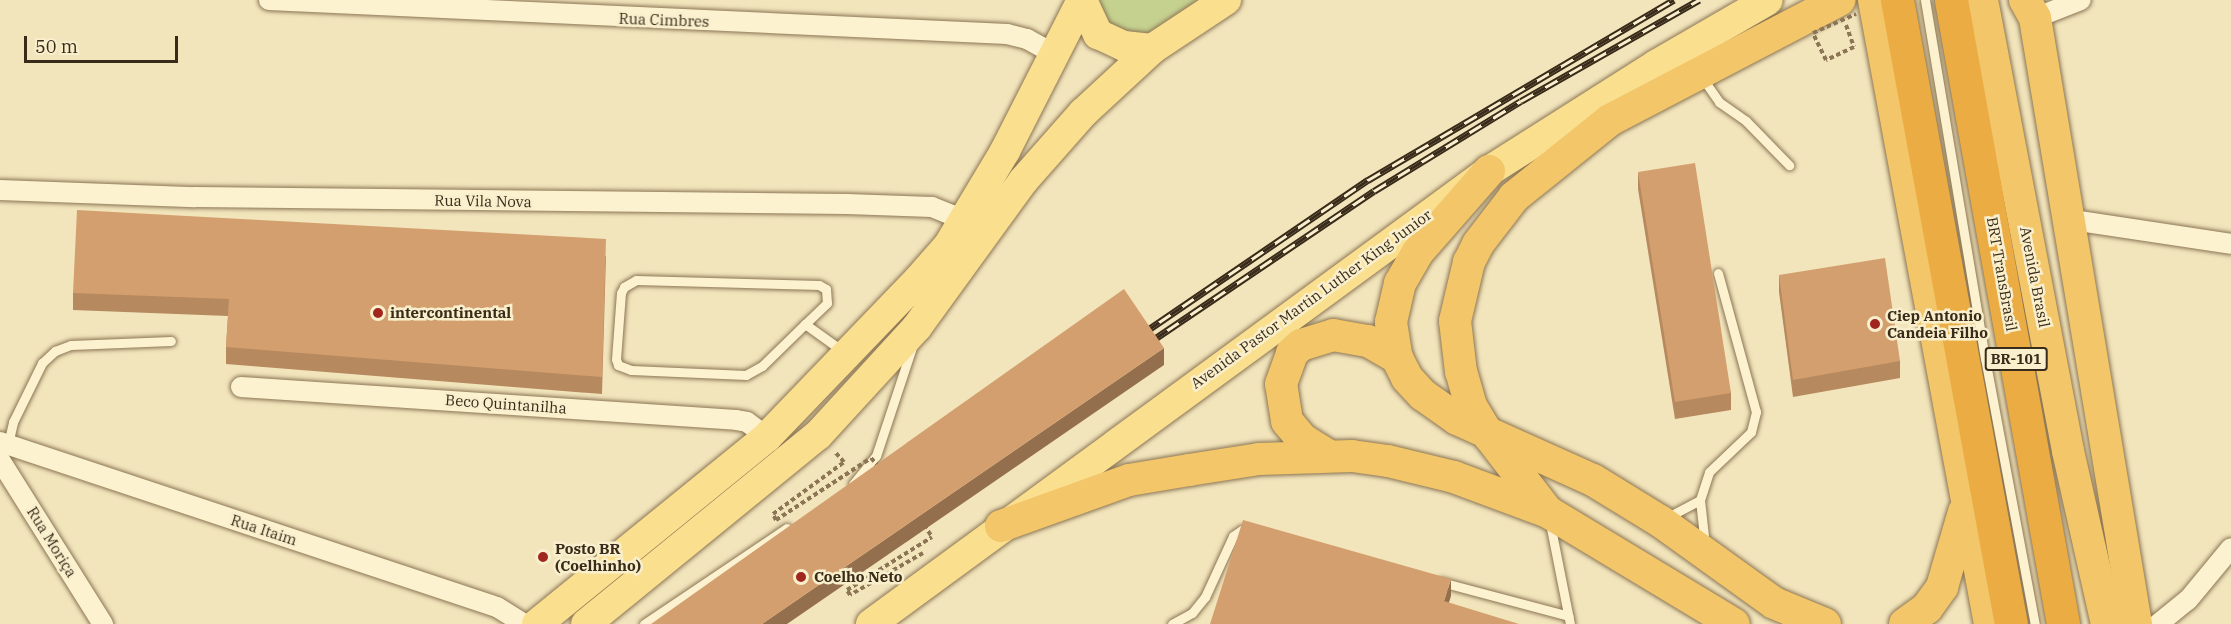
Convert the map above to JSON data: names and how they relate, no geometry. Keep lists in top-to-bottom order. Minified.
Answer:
{"streets":{"highway":["Avenida Brasil","BR-101"],"main road":["Avenida Pastor Martin Luther King Junior"],"street":["Rua Cimbres","Rua Vila Nova","Beco Quintanilha","Rua Itaim","Rua Moriça"],"lane":["BRT TransBrasil"]},"crossings":[["Rua Itaim","Rua Moriça"]],"places":["intercontinental","Ciep Antonio Candeia Filho","Posto BR (Coelhinho)","Coelho Neto"],"scale_bar":"50 m"}
